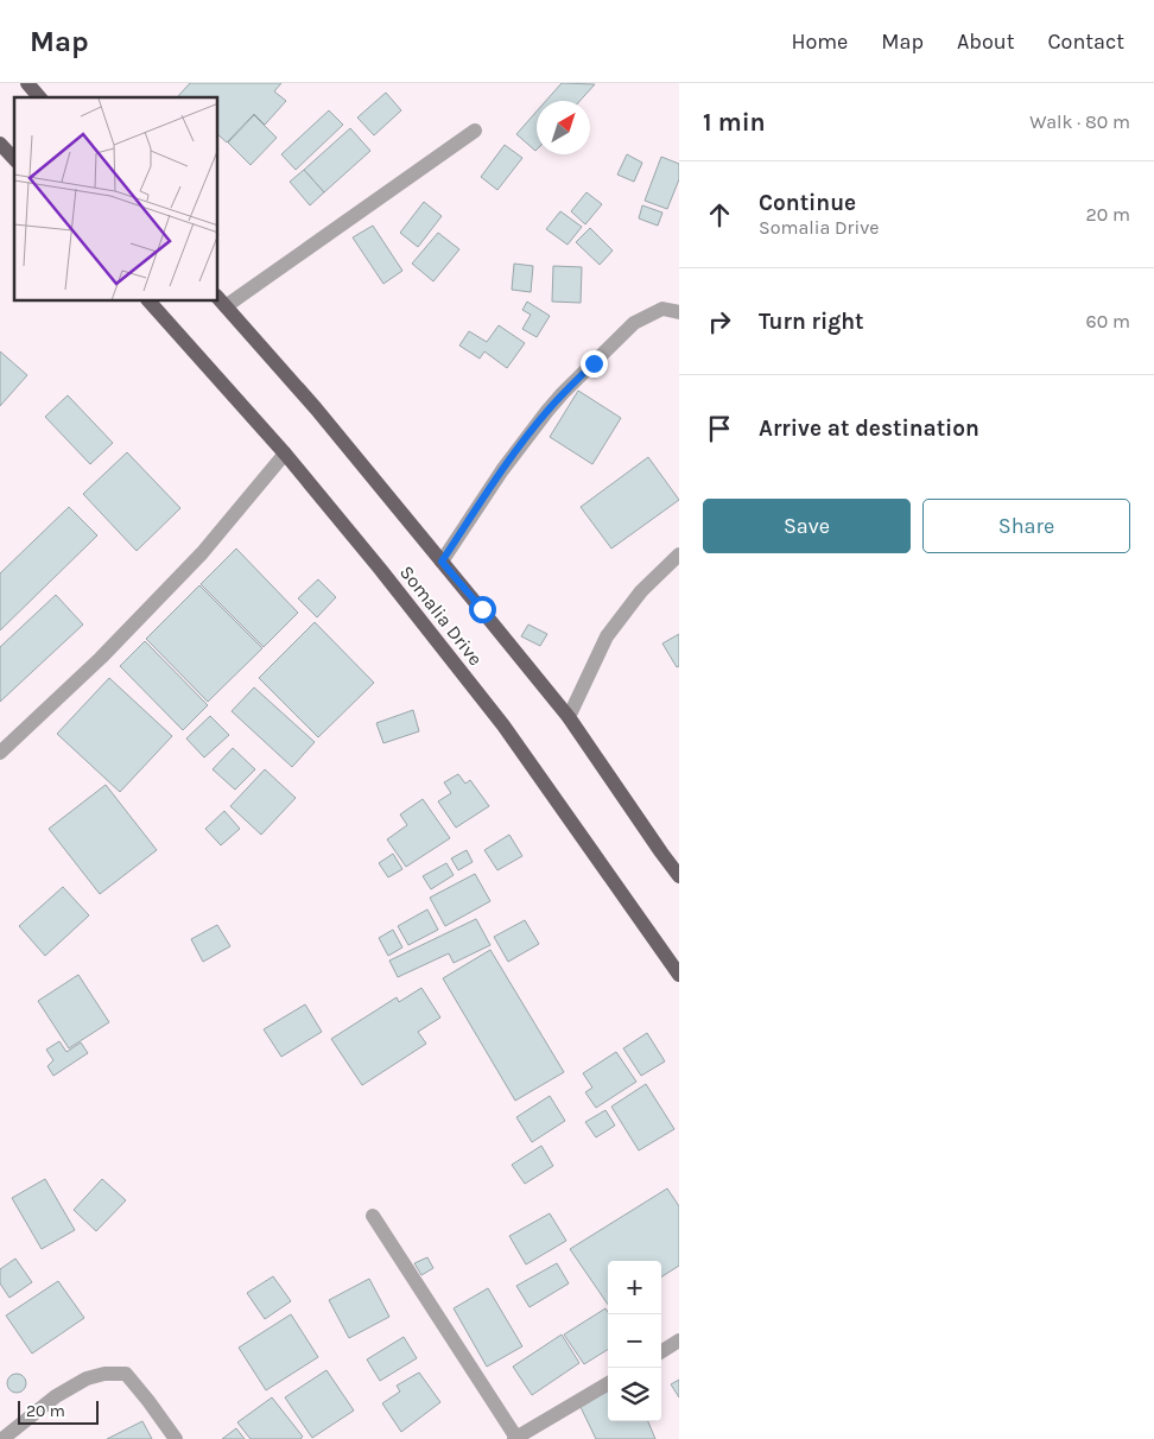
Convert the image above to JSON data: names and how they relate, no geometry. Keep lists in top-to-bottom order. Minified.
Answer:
{"streets":{"main road":["Somalia Drive"]},"scale_bar":"20 m","north":"top right","page":{"header":"Map","nav":["Home","Map","About","Contact"],"heading":["1 min","Walk · 80 m"],"list":[["Continue","Somalia Drive","20 m"],["Turn right","60 m"],"Arrive at destination"],"buttons":["Save","Share"],"map_buttons":["+","−"],"scale":"20 m"}}
